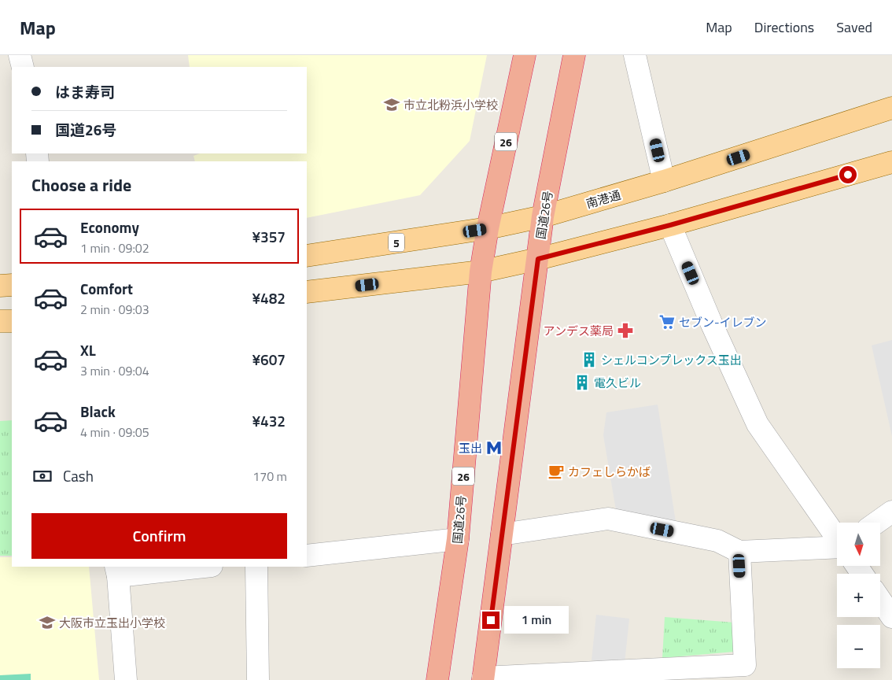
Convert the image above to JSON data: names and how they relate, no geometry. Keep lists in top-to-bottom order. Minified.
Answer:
{"streets":{"highway":["26","国道26号"],"main road":["南港通","5"]},"crossings":[["南港通","国道26号"]],"places":{"school or university":["市立北粉浜小学校","大阪市立玉出小学校"],"supermarket":["セブン-イレブン"],"pharmacy":["アンデス薬局"],"building":["シェルコンプレックス玉出","電久ビル"],"metro station":["玉出"],"cafe":["カフェしらかば"]},"north":"bottom","page":{"header":"Map","nav":["Map","Directions","Saved"],"banner":["はま寿司","国道26号"],"heading":"Choose a ride","list":[{"name":"Economy","note":"1 min · 09:02","value":"¥357"},{"name":"Comfort","note":"2 min · 09:03","value":"¥482"},{"name":"XL","note":"3 min · 09:04","value":"¥607"},{"name":"Black","note":"4 min · 09:05","value":"¥432"}],"pay":["Cash","170 m"],"buttons":"Confirm","map_buttons":["+","−"],"bubble":"1 min"}}
